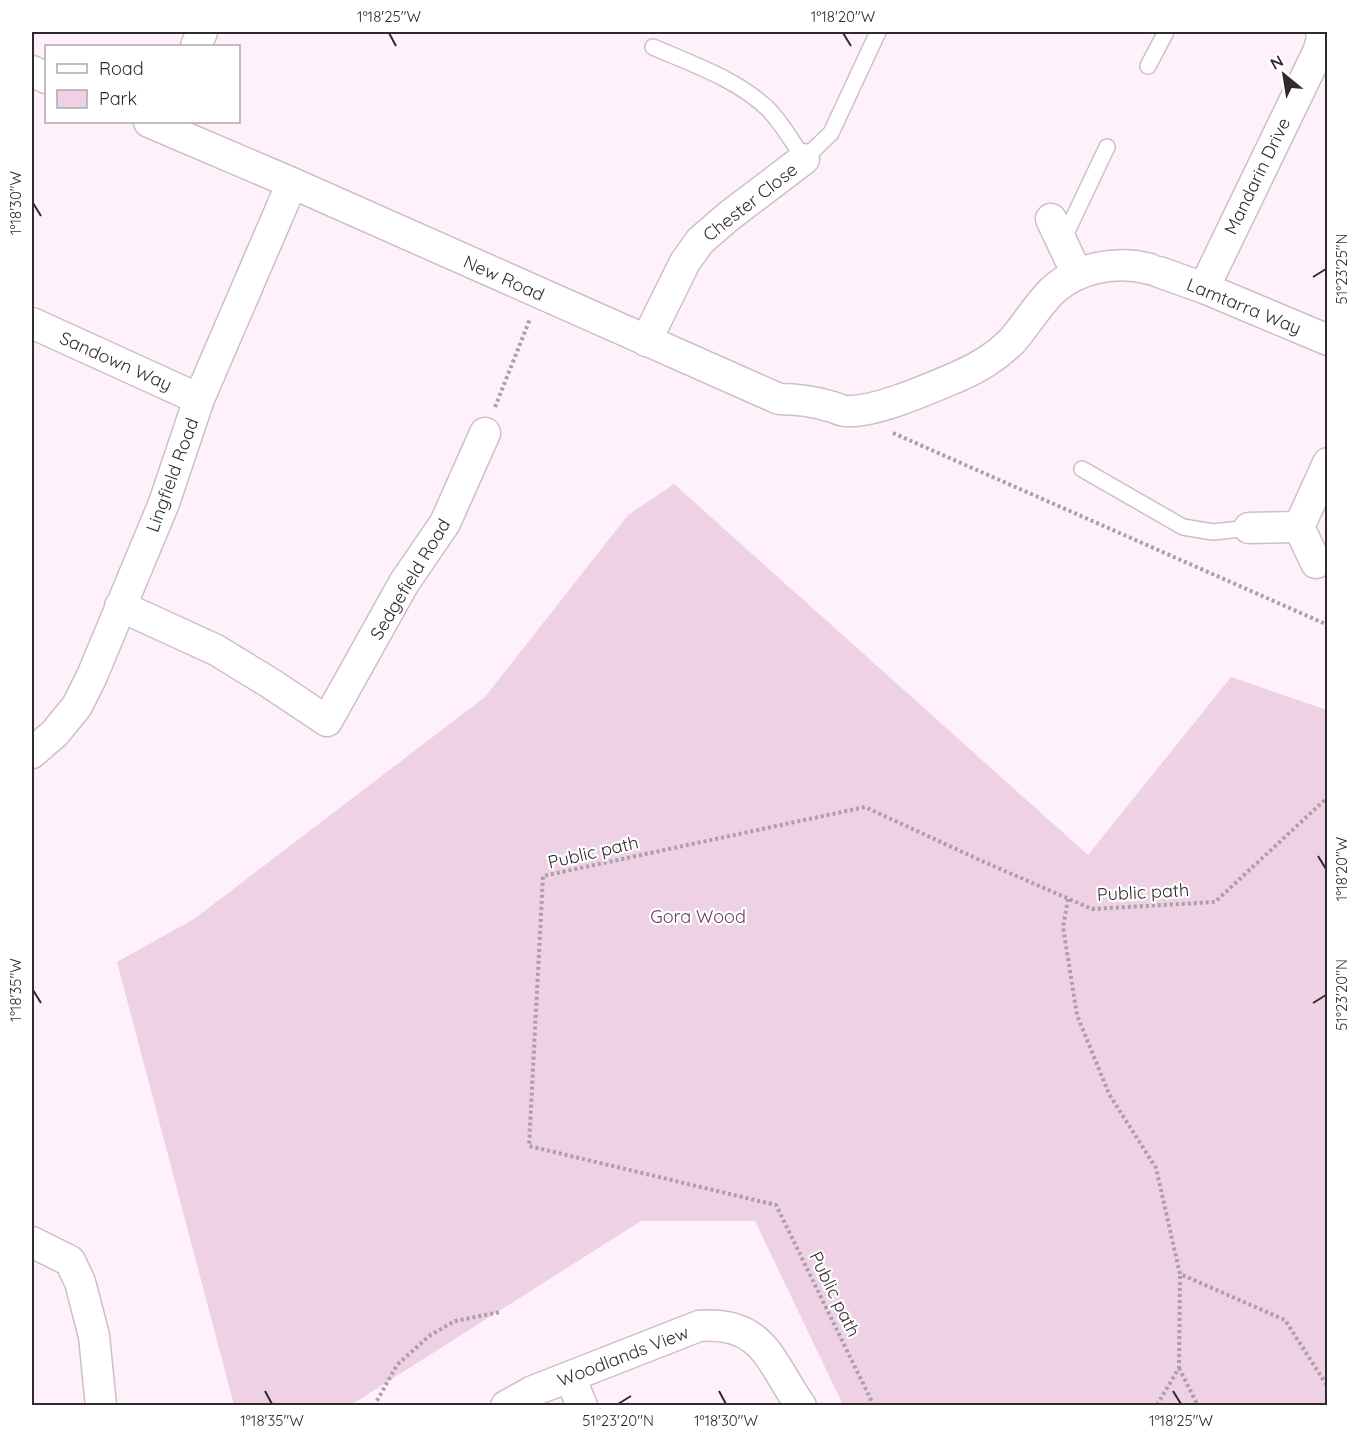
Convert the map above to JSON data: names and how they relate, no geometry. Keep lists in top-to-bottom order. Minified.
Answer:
{"streets":{"street":["Mandarin Drive","Chester Close","New Road","Lamtarra Way","Sandown Way","Lingfield Road","Sedgefield Road","Woodlands View"],"path":["Public path"]},"crossings":[["Mandarin Drive","Lamtarra Way"],["Chester Close","New Road"],["New Road","Lamtarra Way"],["New Road","Lingfield Road"],["Sandown Way","Lingfield Road"],["Lingfield Road","Sedgefield Road"]],"parks":["Gora Wood"],"legend":["Road","Park"],"north":"top left","coordinates":["1°18'25\"W","1°18'20\"W","1°18'30\"W","51°23'25\"N","1°18'35\"W","51°23'20\"N"]}
